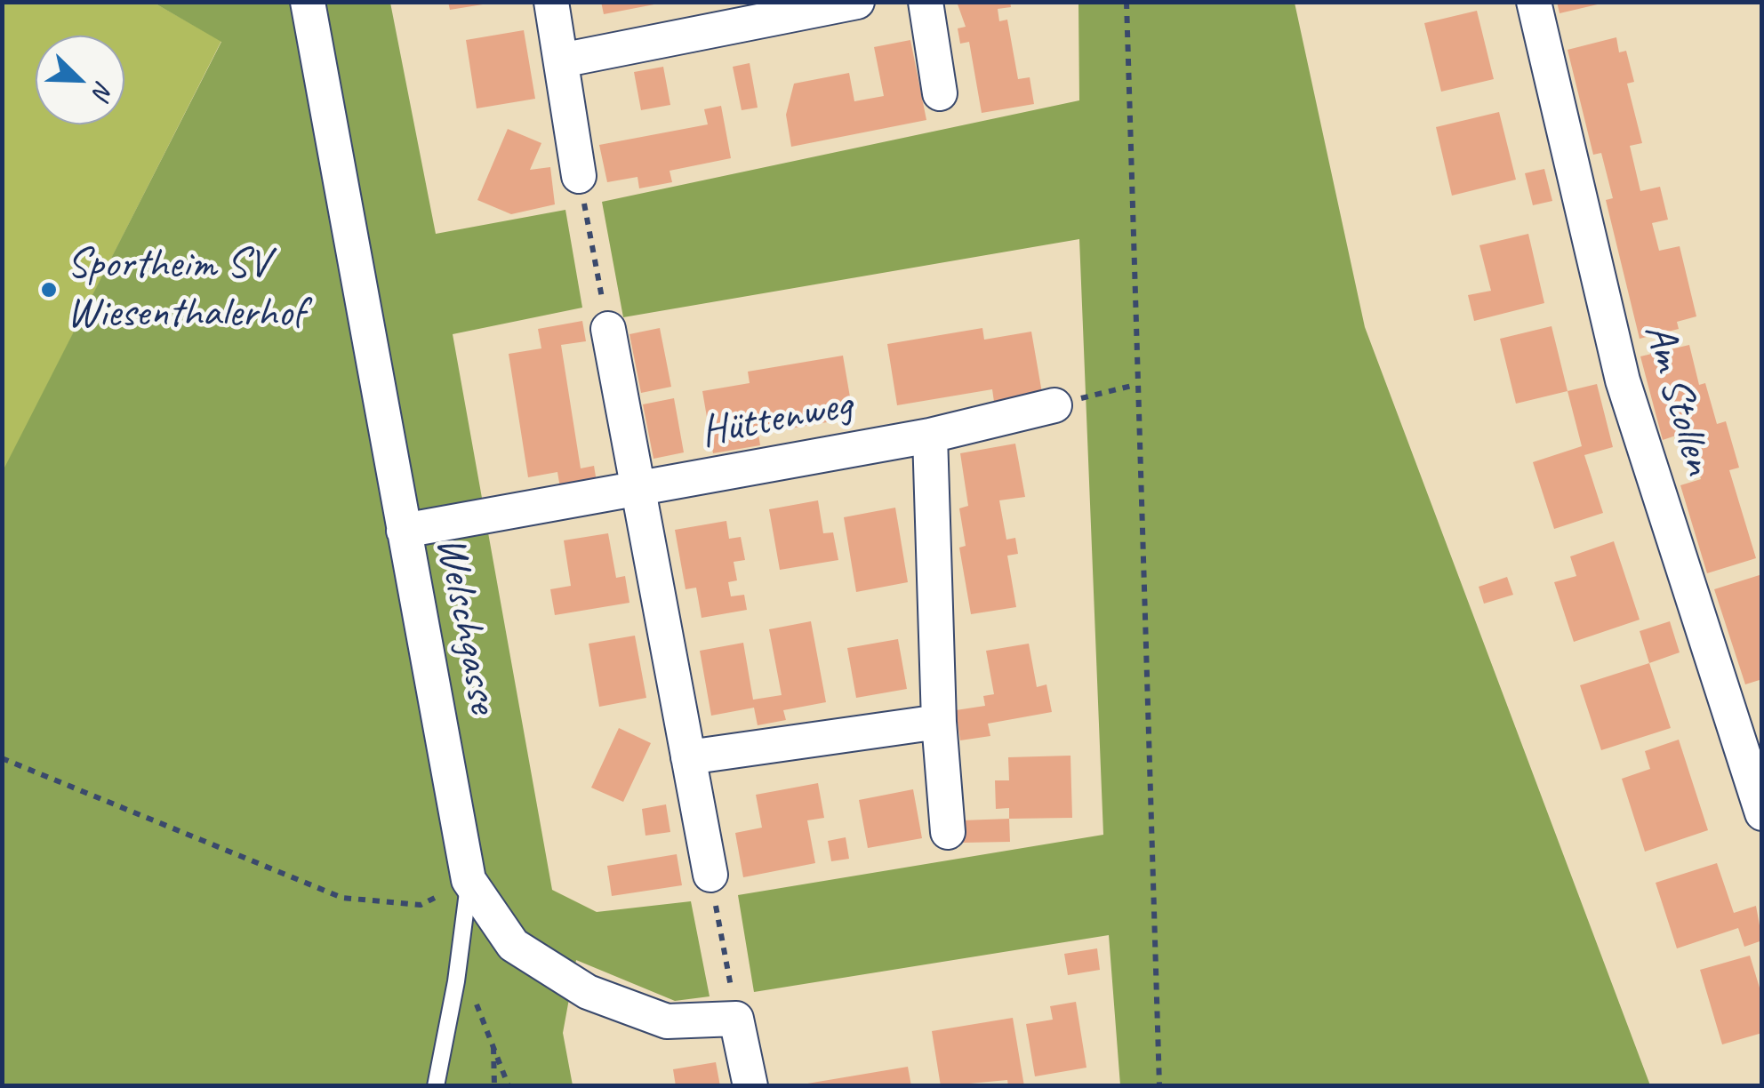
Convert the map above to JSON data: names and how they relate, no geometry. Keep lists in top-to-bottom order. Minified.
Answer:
{"streets":{"street":["Am Stollen","Hüttenweg","Welschgasse"]},"crossings":[["Hüttenweg","Welschgasse"]],"places":["Sportheim SV Wiesenthalerhof"],"north":"bottom right"}
